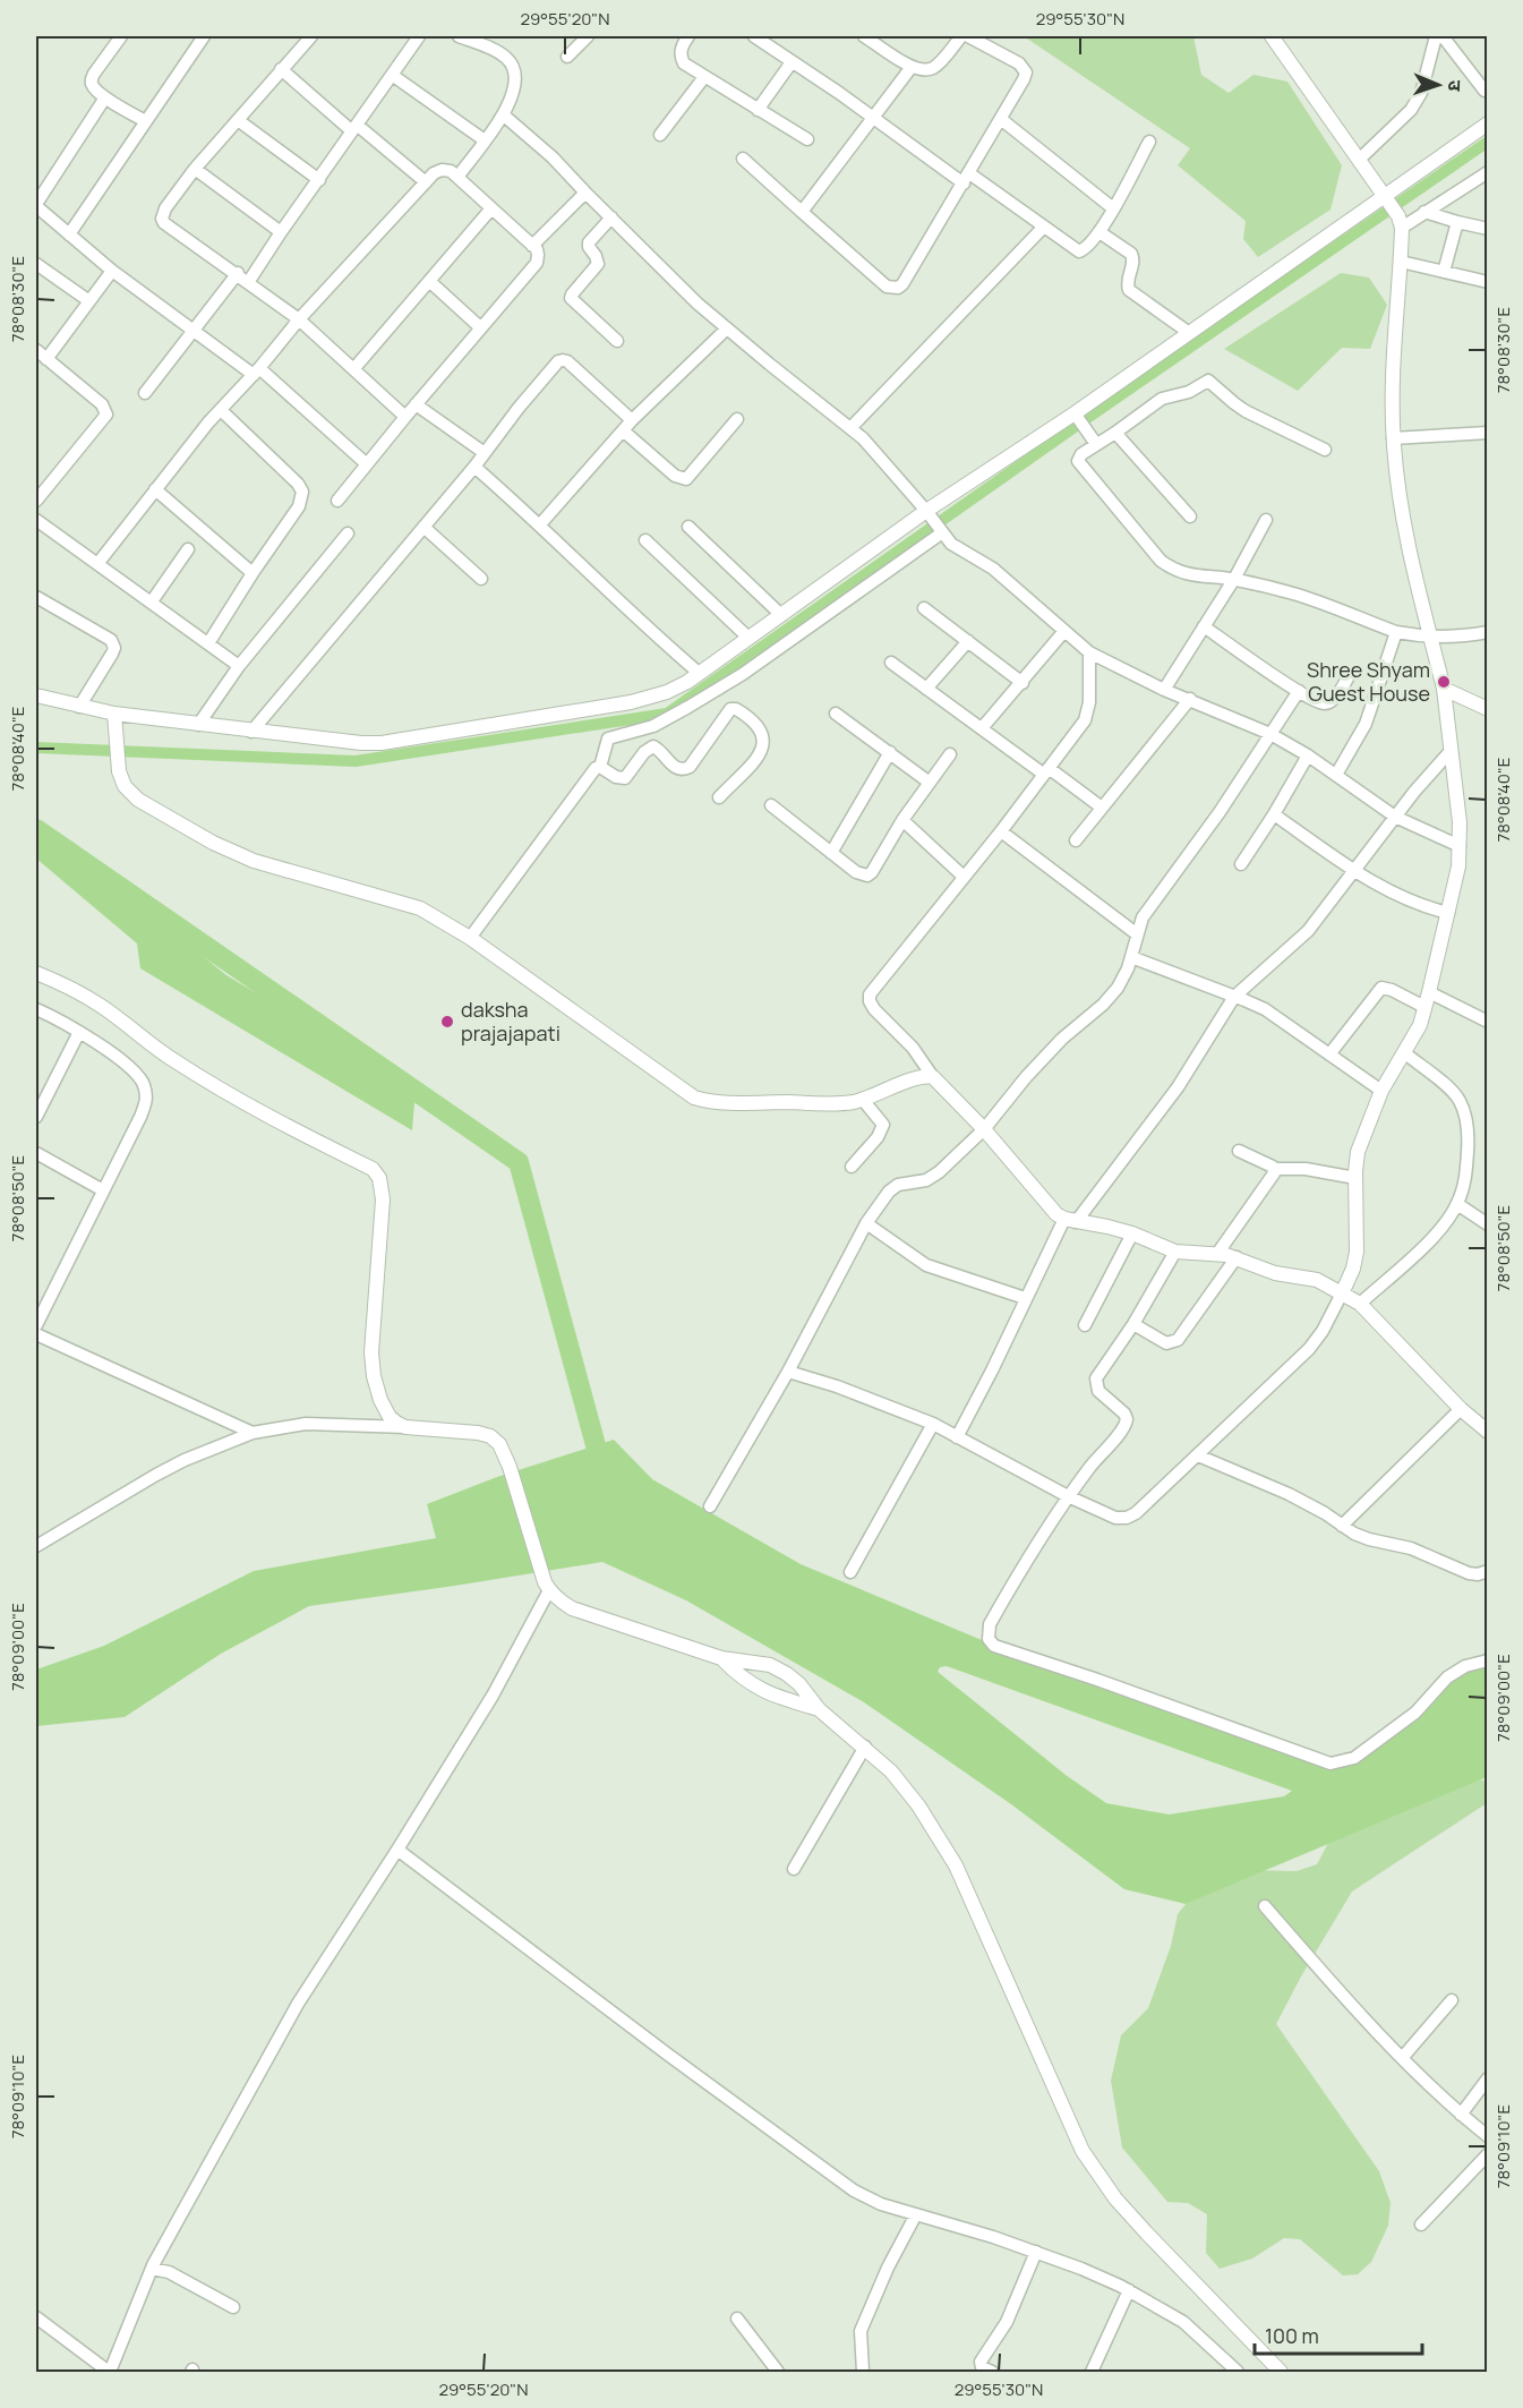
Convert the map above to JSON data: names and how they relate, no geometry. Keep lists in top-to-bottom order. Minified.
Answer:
{"places":["Shree Shyam Guest House","daksha prajajapati"],"scale_bar":"100 m","north":"right","coordinates":["29°55'20\"N","29°55'30\"N","78°08'30\"E","78°08'40\"E","78°08'50\"E","78°09'00\"E","78°09'10\"E"]}
